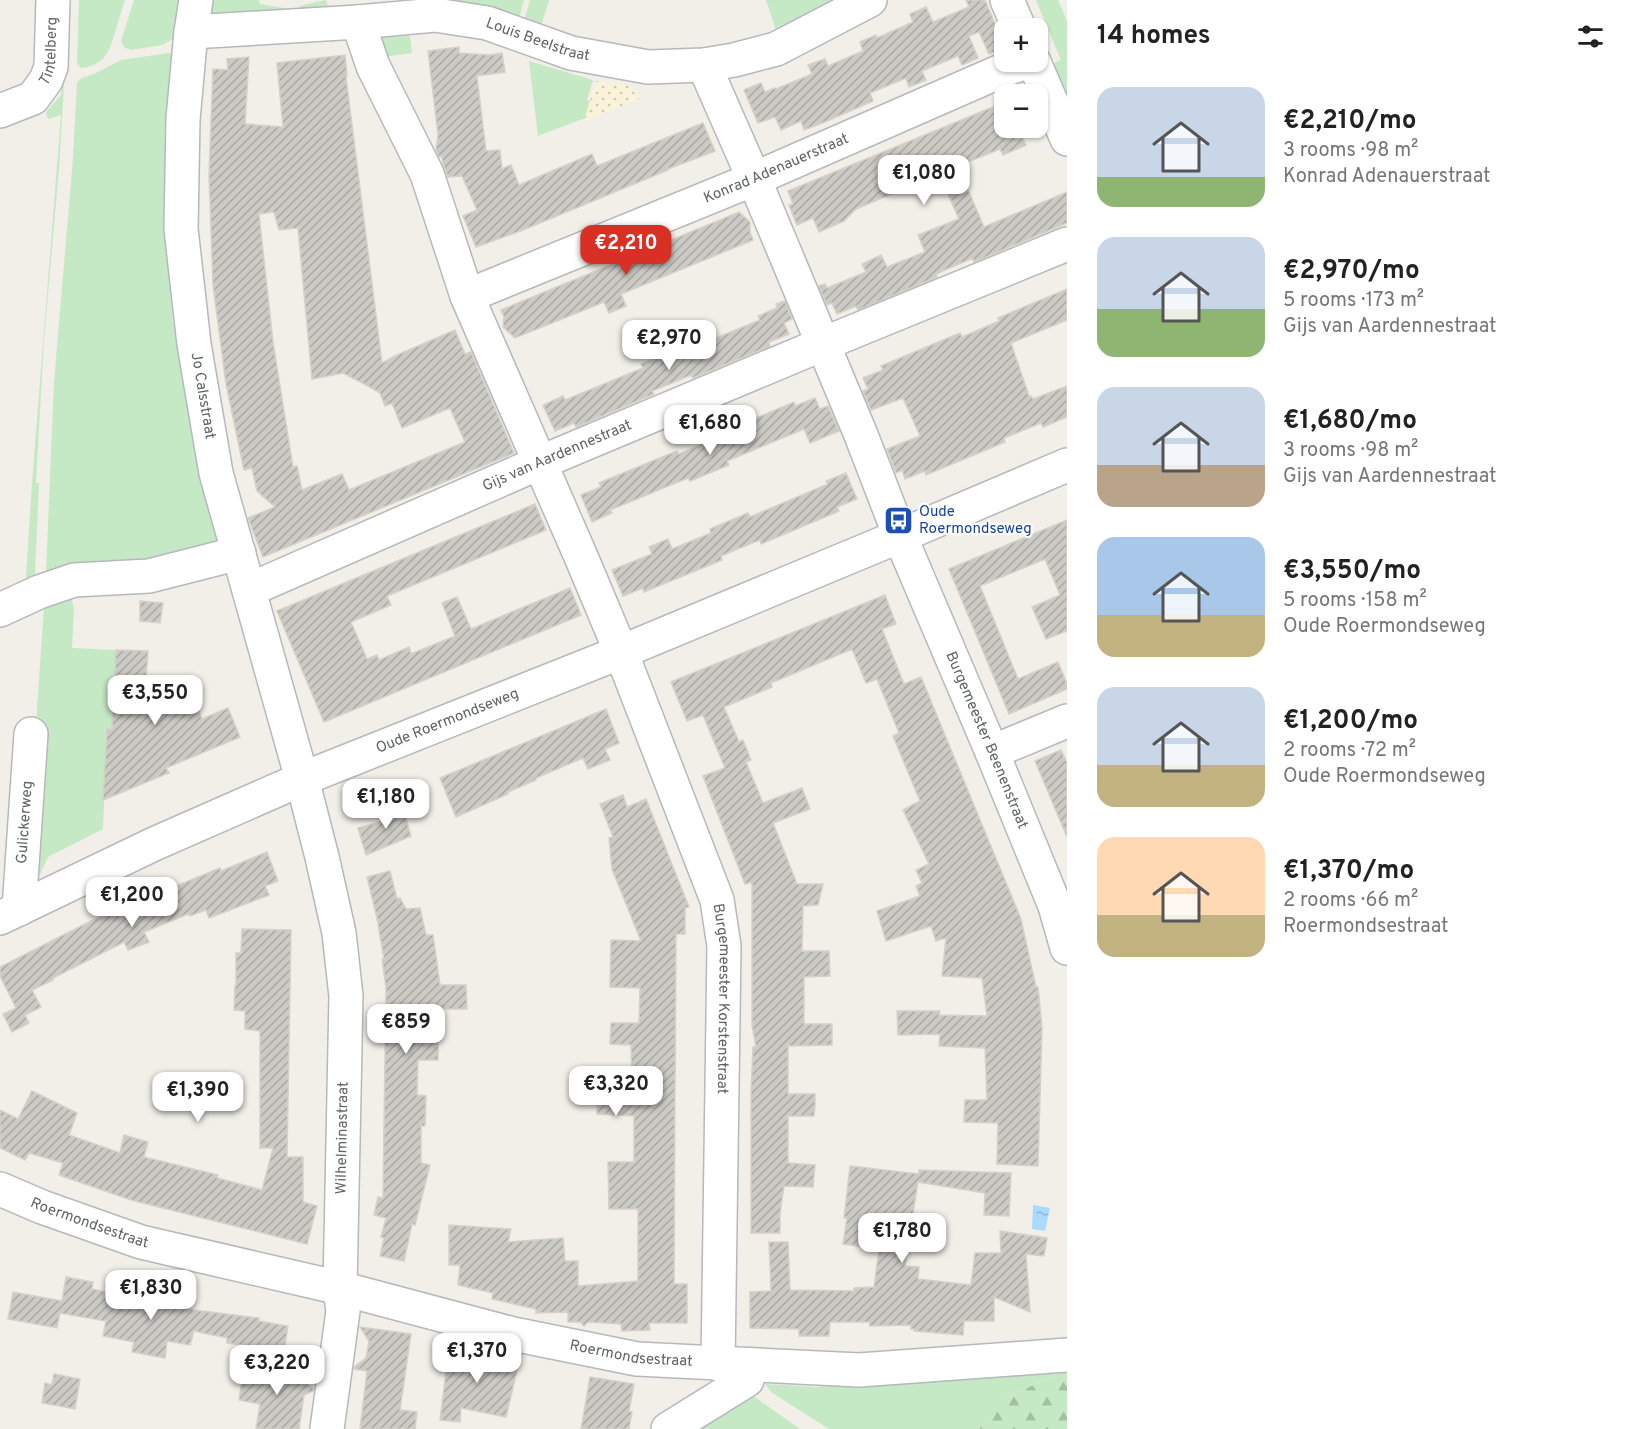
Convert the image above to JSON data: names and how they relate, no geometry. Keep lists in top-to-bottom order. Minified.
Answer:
{"streets":{"street":["Louis Beelstraat","Tintelberg","Konrad Adenauerstraat","Jo Calsstraat","Gijs van Aardennestraat","Oude Roermondseweg","Burgemeester Beenenstraat","Gulickerweg","Burgemeester Korstenstraat","Wilhelminastraat","Roermondsestraat"]},"crossings":[["Louis Beelstraat","Jo Calsstraat"],["Louis Beelstraat","Burgemeester Beenenstraat"],["Konrad Adenauerstraat","Burgemeester Beenenstraat"],["Konrad Adenauerstraat","Burgemeester Korstenstraat"],["Jo Calsstraat","Gijs van Aardennestraat"],["Jo Calsstraat","Oude Roermondseweg"],["Jo Calsstraat","Wilhelminastraat"],["Gijs van Aardennestraat","Burgemeester Beenenstraat"],["Gijs van Aardennestraat","Burgemeester Korstenstraat"],["Oude Roermondseweg","Burgemeester Beenenstraat"],["Oude Roermondseweg","Gulickerweg"],["Oude Roermondseweg","Burgemeester Korstenstraat"],["Oude Roermondseweg","Wilhelminastraat"],["Burgemeester Korstenstraat","Roermondsestraat"],["Wilhelminastraat","Roermondsestraat"]],"places":{"bus stop":["Oude Roermondseweg"]},"page":{"heading":"14 homes","map_buttons":["+","−"],"list":[{"name":"€2,210/mo","note":"3 rooms · 98 m² · Konrad Adenauerstraat"},{"name":"€2,970/mo","note":"5 rooms · 173 m² · Gijs van Aardennestraat"},{"name":"€1,680/mo","note":"3 rooms · 98 m² · Gijs van Aardennestraat"},{"name":"€3,550/mo","note":"5 rooms · 158 m² · Oude Roermondseweg"},{"name":"€1,200/mo","note":"2 rooms · 72 m² · Oude Roermondseweg"},{"name":"€1,370/mo","note":"2 rooms · 66 m² · Roermondsestraat"}],"price":["€1,080","€2,210","€2,970","€1,680","€3,550","€1,180","€1,200","€859","€3,320","€1,390","€1,780","€1,830","€1,370","€3,220"]}}
